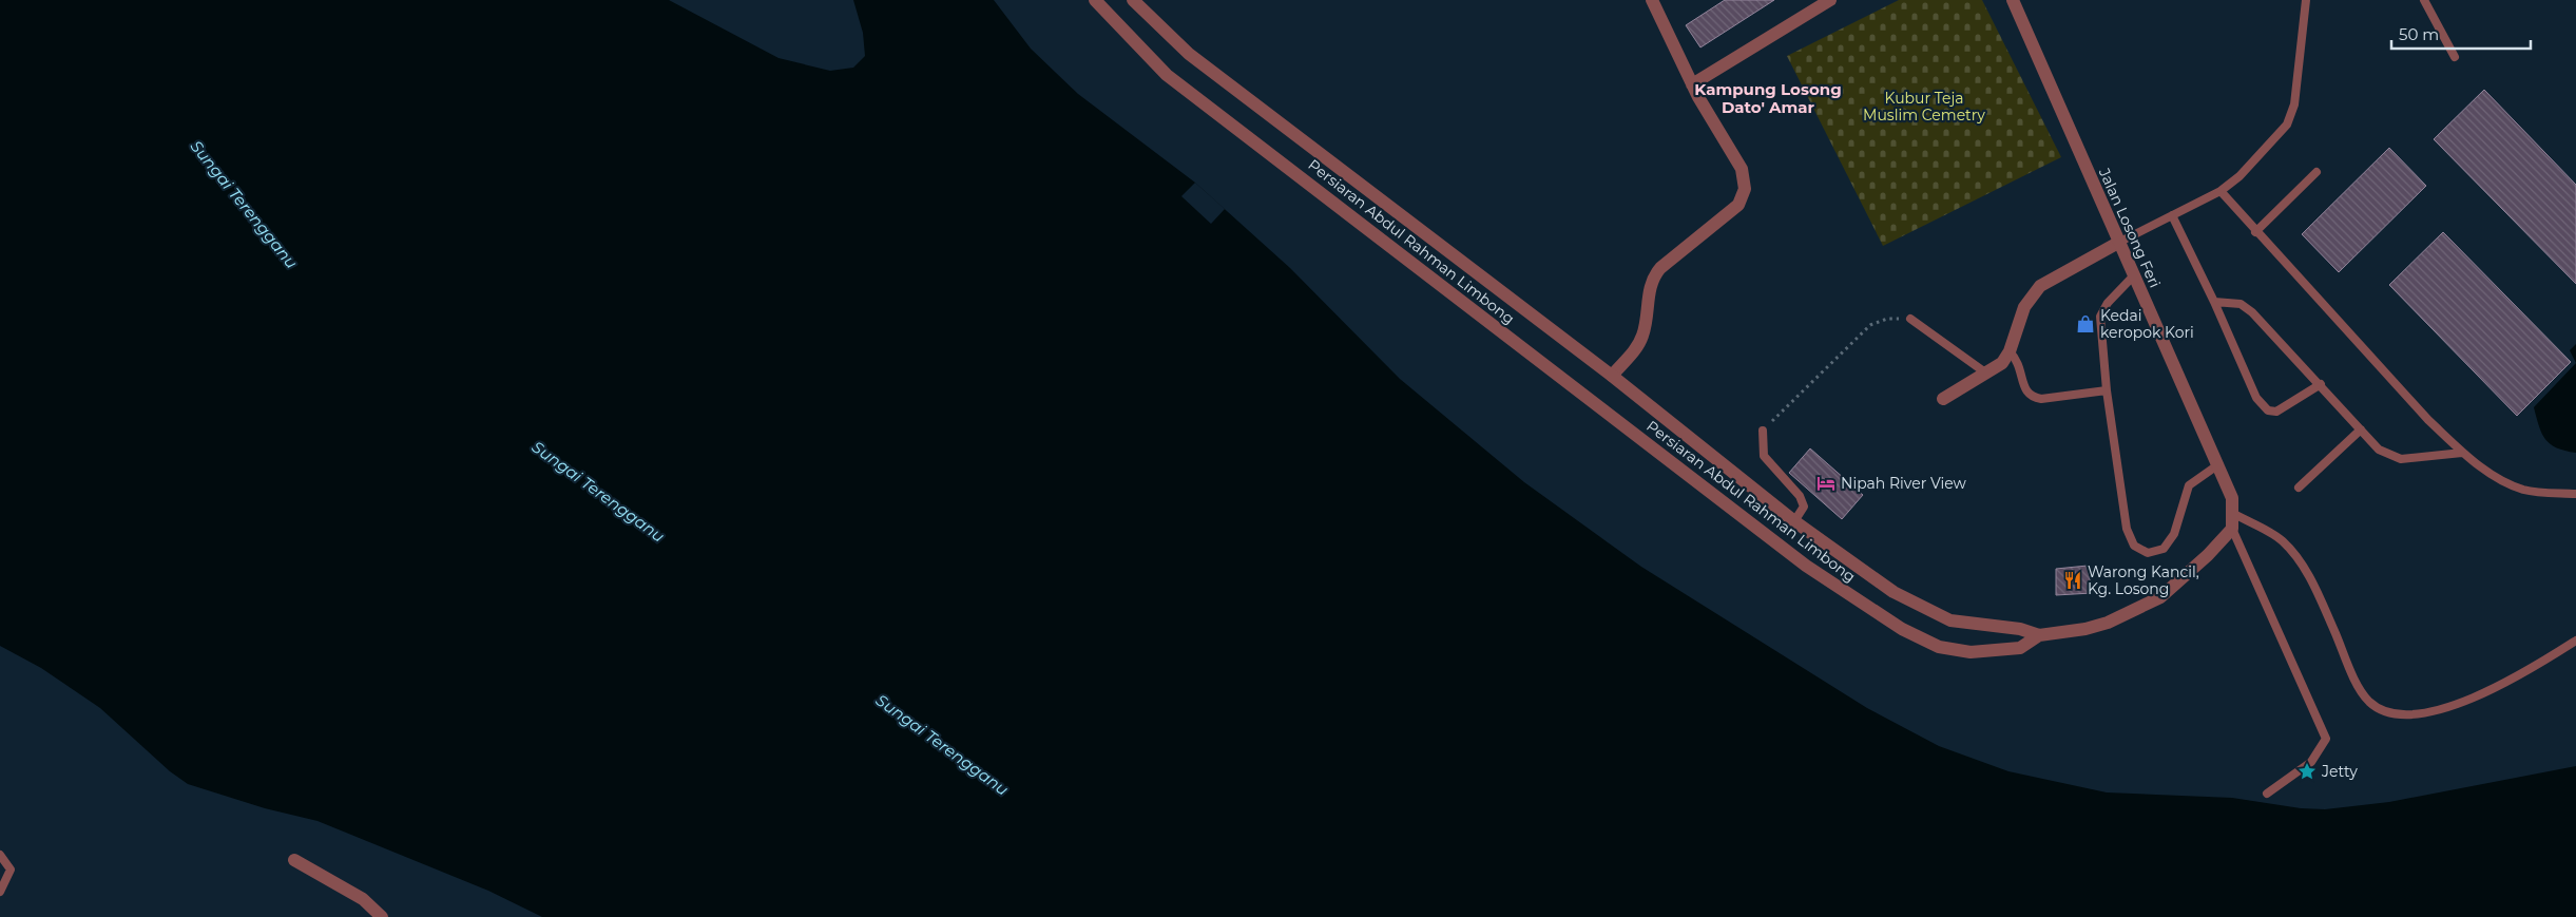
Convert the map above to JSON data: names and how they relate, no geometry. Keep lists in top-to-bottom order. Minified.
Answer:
{"streets":{"street":["Jalan Losong Feri","Persiaran Abdul Rahman Limbong"]},"districts":["Kampung Losong Dato' Amar"],"water":["Sungai Terengganu"],"parks":["Kubur Teja Muslim Cemetry"],"places":{"shop":["Kedai keropok Kori"],"hotel":["Nipah River View"],"restaurant":["Warong Kancil, Kg. Losong"],"place":["Jetty"]},"scale_bar":"50 m"}
